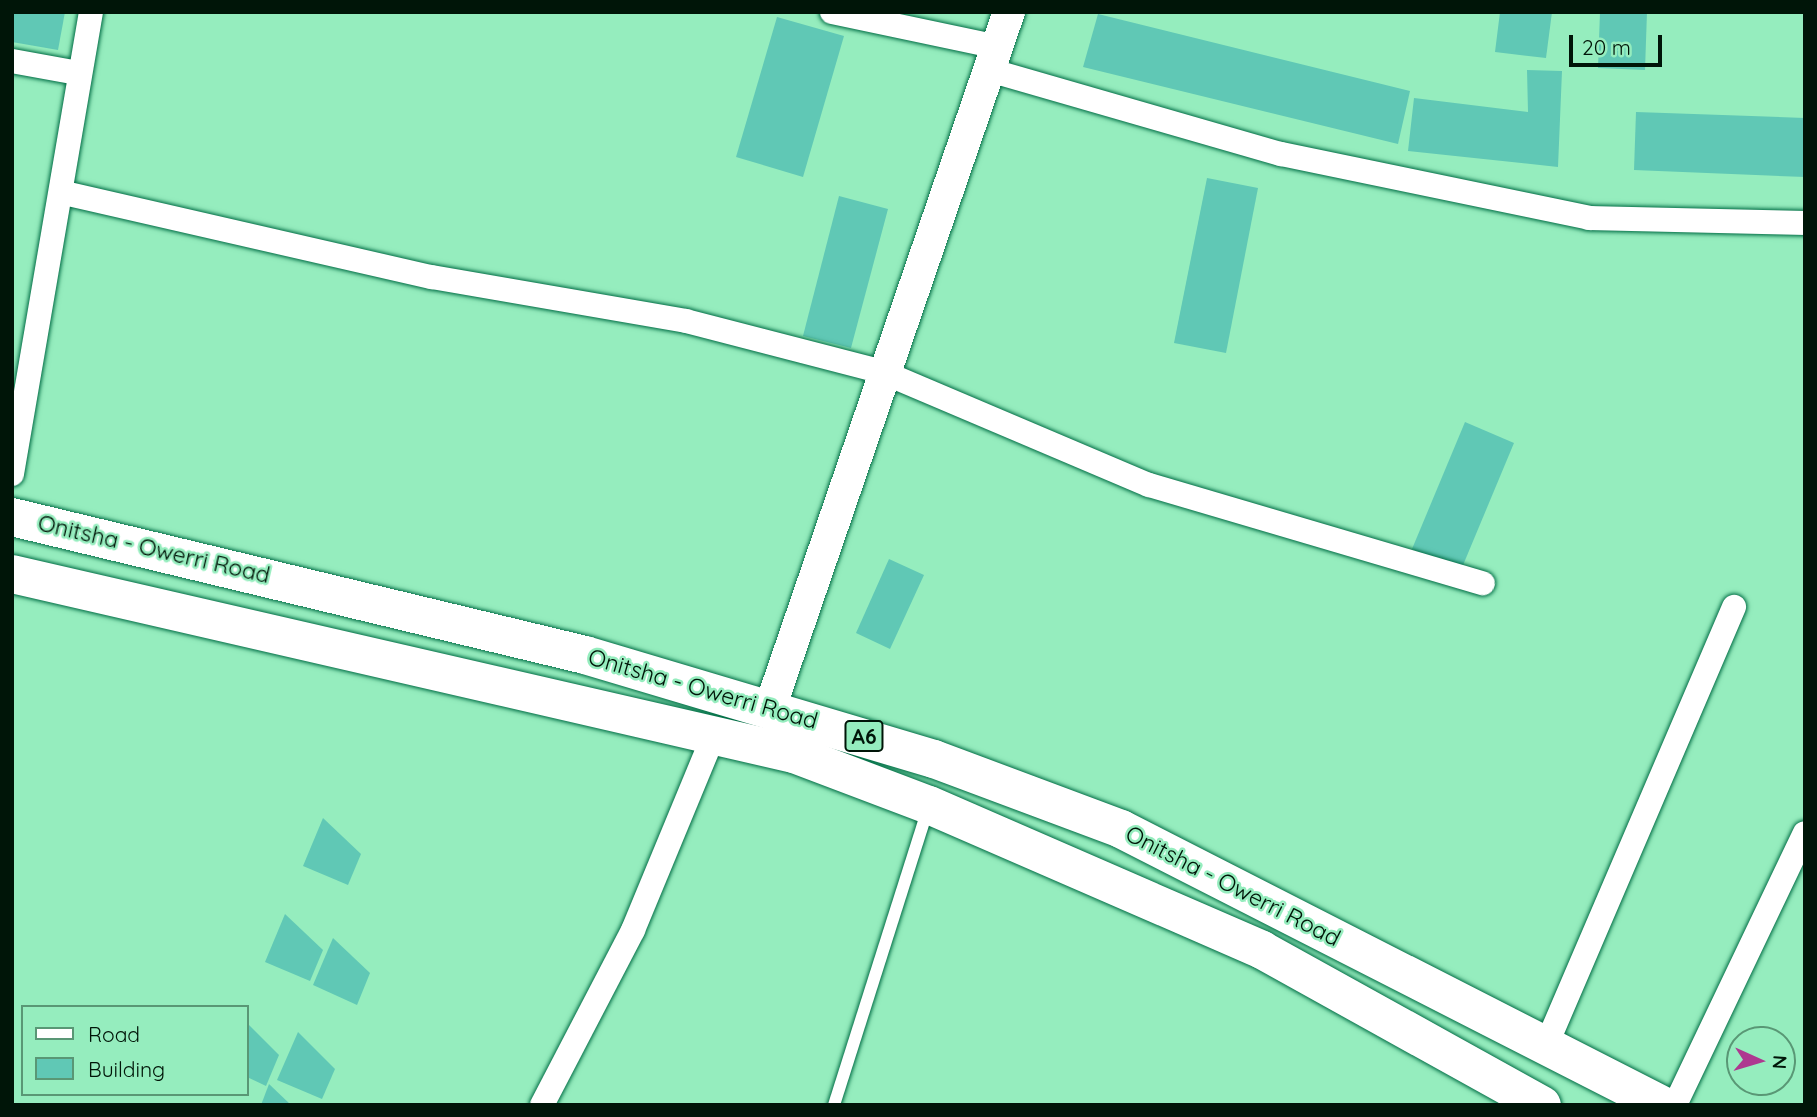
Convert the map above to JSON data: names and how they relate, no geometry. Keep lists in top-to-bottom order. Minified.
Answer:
{"streets":{"highway":["Onitsha - Owerri Road","A6"]},"legend":["Road","Building"],"scale_bar":"20 m","north":"right"}
